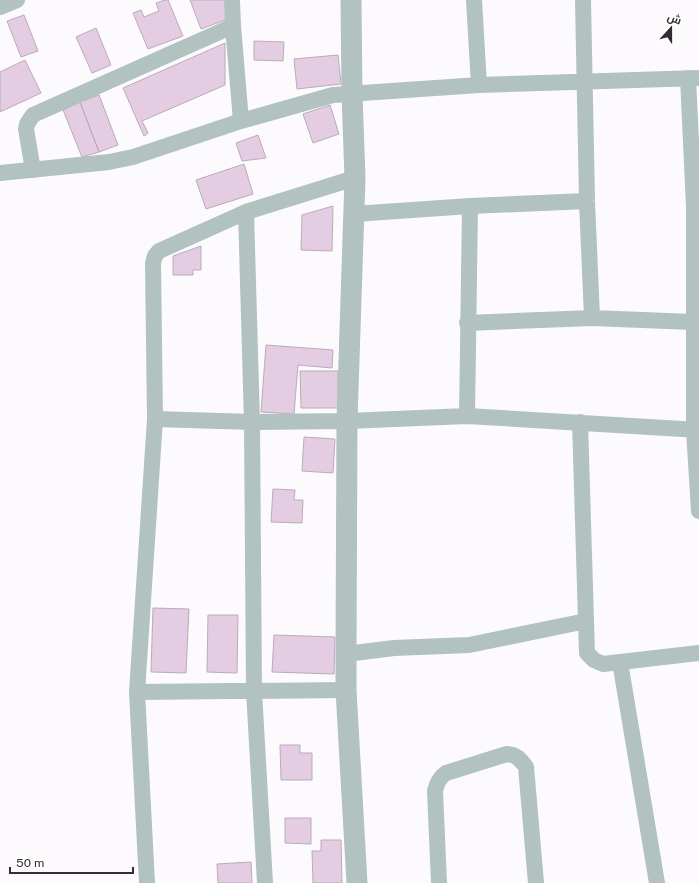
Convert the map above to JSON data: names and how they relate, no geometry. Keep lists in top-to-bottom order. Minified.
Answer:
{"scale_bar":"50 m","north":"top"}
